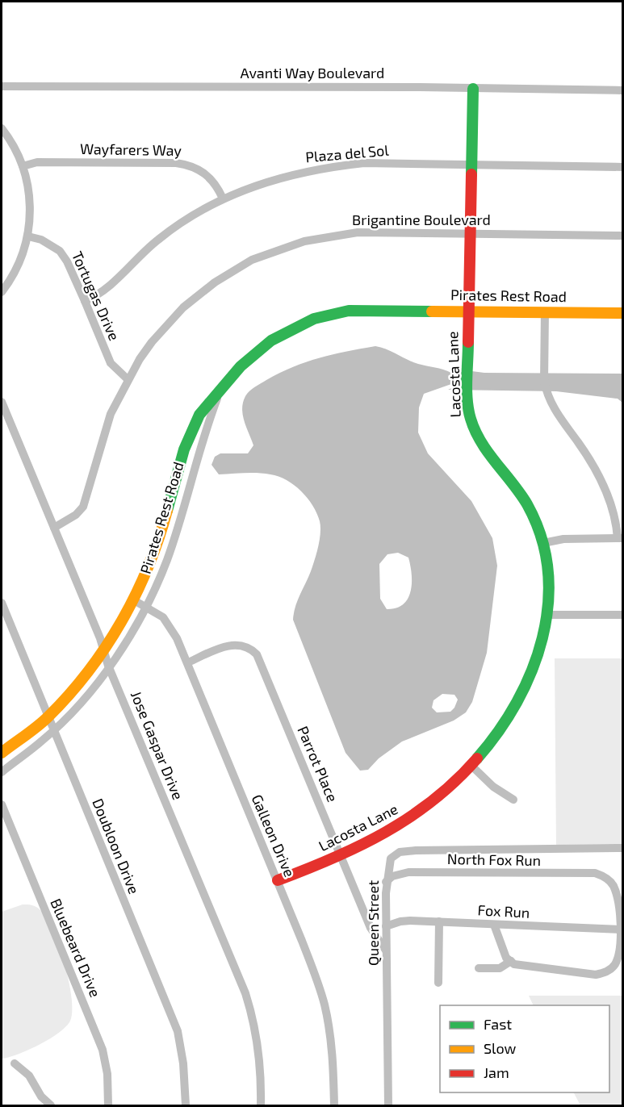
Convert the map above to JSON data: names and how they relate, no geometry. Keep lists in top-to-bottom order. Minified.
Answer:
{"streets":{"street":["Avanti Way Boulevard","Wayfarers Way","Plaza del Sol","Brigantine Boulevard","Tortugas Drive","Pirates Rest Road","Lacosta Lane","Jose Gaspar Drive","Parrot Place","Galleon Drive","Doubloon Drive","North Fox Run","Fox Run","Queen Street","Bluebeard Drive"]},"crossings":[["Avanti Way Boulevard","Lacosta Lane"],["Wayfarers Way","Plaza del Sol"],["Plaza del Sol","Tortugas Drive"],["Plaza del Sol","Lacosta Lane"],["Brigantine Boulevard","Tortugas Drive"],["Brigantine Boulevard","Lacosta Lane"],["Brigantine Boulevard","Jose Gaspar Drive"],["Pirates Rest Road","Lacosta Lane"],["Pirates Rest Road","Jose Gaspar Drive"],["Pirates Rest Road","Galleon Drive"],["Pirates Rest Road","Doubloon Drive"],["Lacosta Lane","Parrot Place"],["Lacosta Lane","Galleon Drive"],["Parrot Place","Galleon Drive"],["Parrot Place","Queen Street"],["North Fox Run","Fox Run"],["North Fox Run","Queen Street"],["Fox Run","Queen Street"]],"legend":["Fast","Slow","Jam"]}
